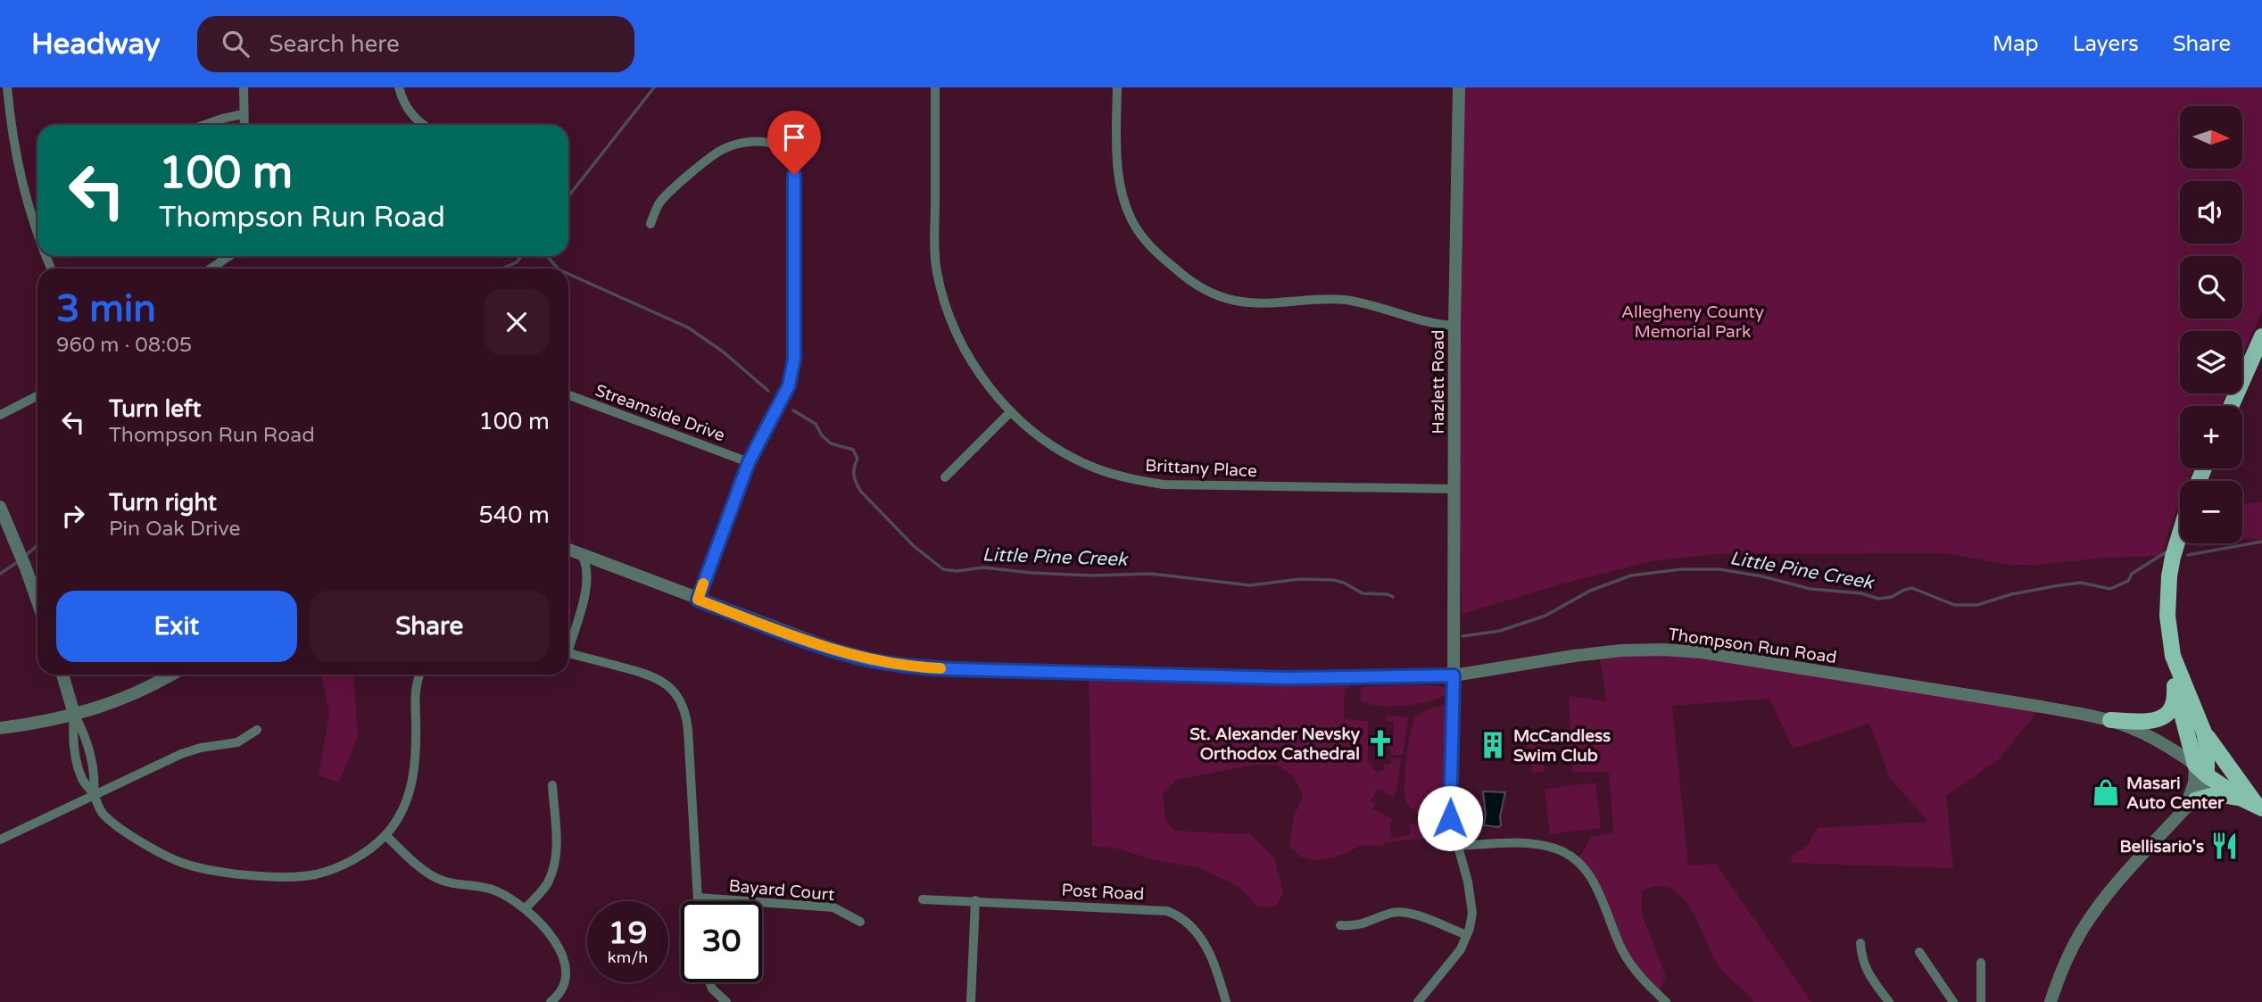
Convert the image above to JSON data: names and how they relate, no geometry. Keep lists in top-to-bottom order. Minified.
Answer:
{"streets":{"street":["Hazlett Road","Streamside Drive","Brittany Place","Thompson Run Road","Bayard Court","Post Road"]},"crossings":[["Hazlett Road","Brittany Place"],["Hazlett Road","Thompson Run Road"]],"water":["Little Pine Creek"],"parks":["Allegheny County Memorial Park"],"places":{"church":["St. Alexander Nevsky Orthodox Cathedral"],"building":["McCandless Swim Club"],"shop":["Masari Auto Center"],"restaurant":["Bellisario's"]},"north":"right","page":{"header":"Headway","search":"Search here","nav":["Map","Layers","Share"],"map_buttons":["+","−"],"turn":["100 m","Thompson Run Road"],"heading":["3 min","960 m · 08:05"],"list":[{"name":"Turn left","note":"Thompson Run Road","value":"100 m"},{"name":"Turn right","note":"Pin Oak Drive","value":"540 m"}],"buttons":["Exit","Share"],"speed":"19 km/h","limit":"30"}}
